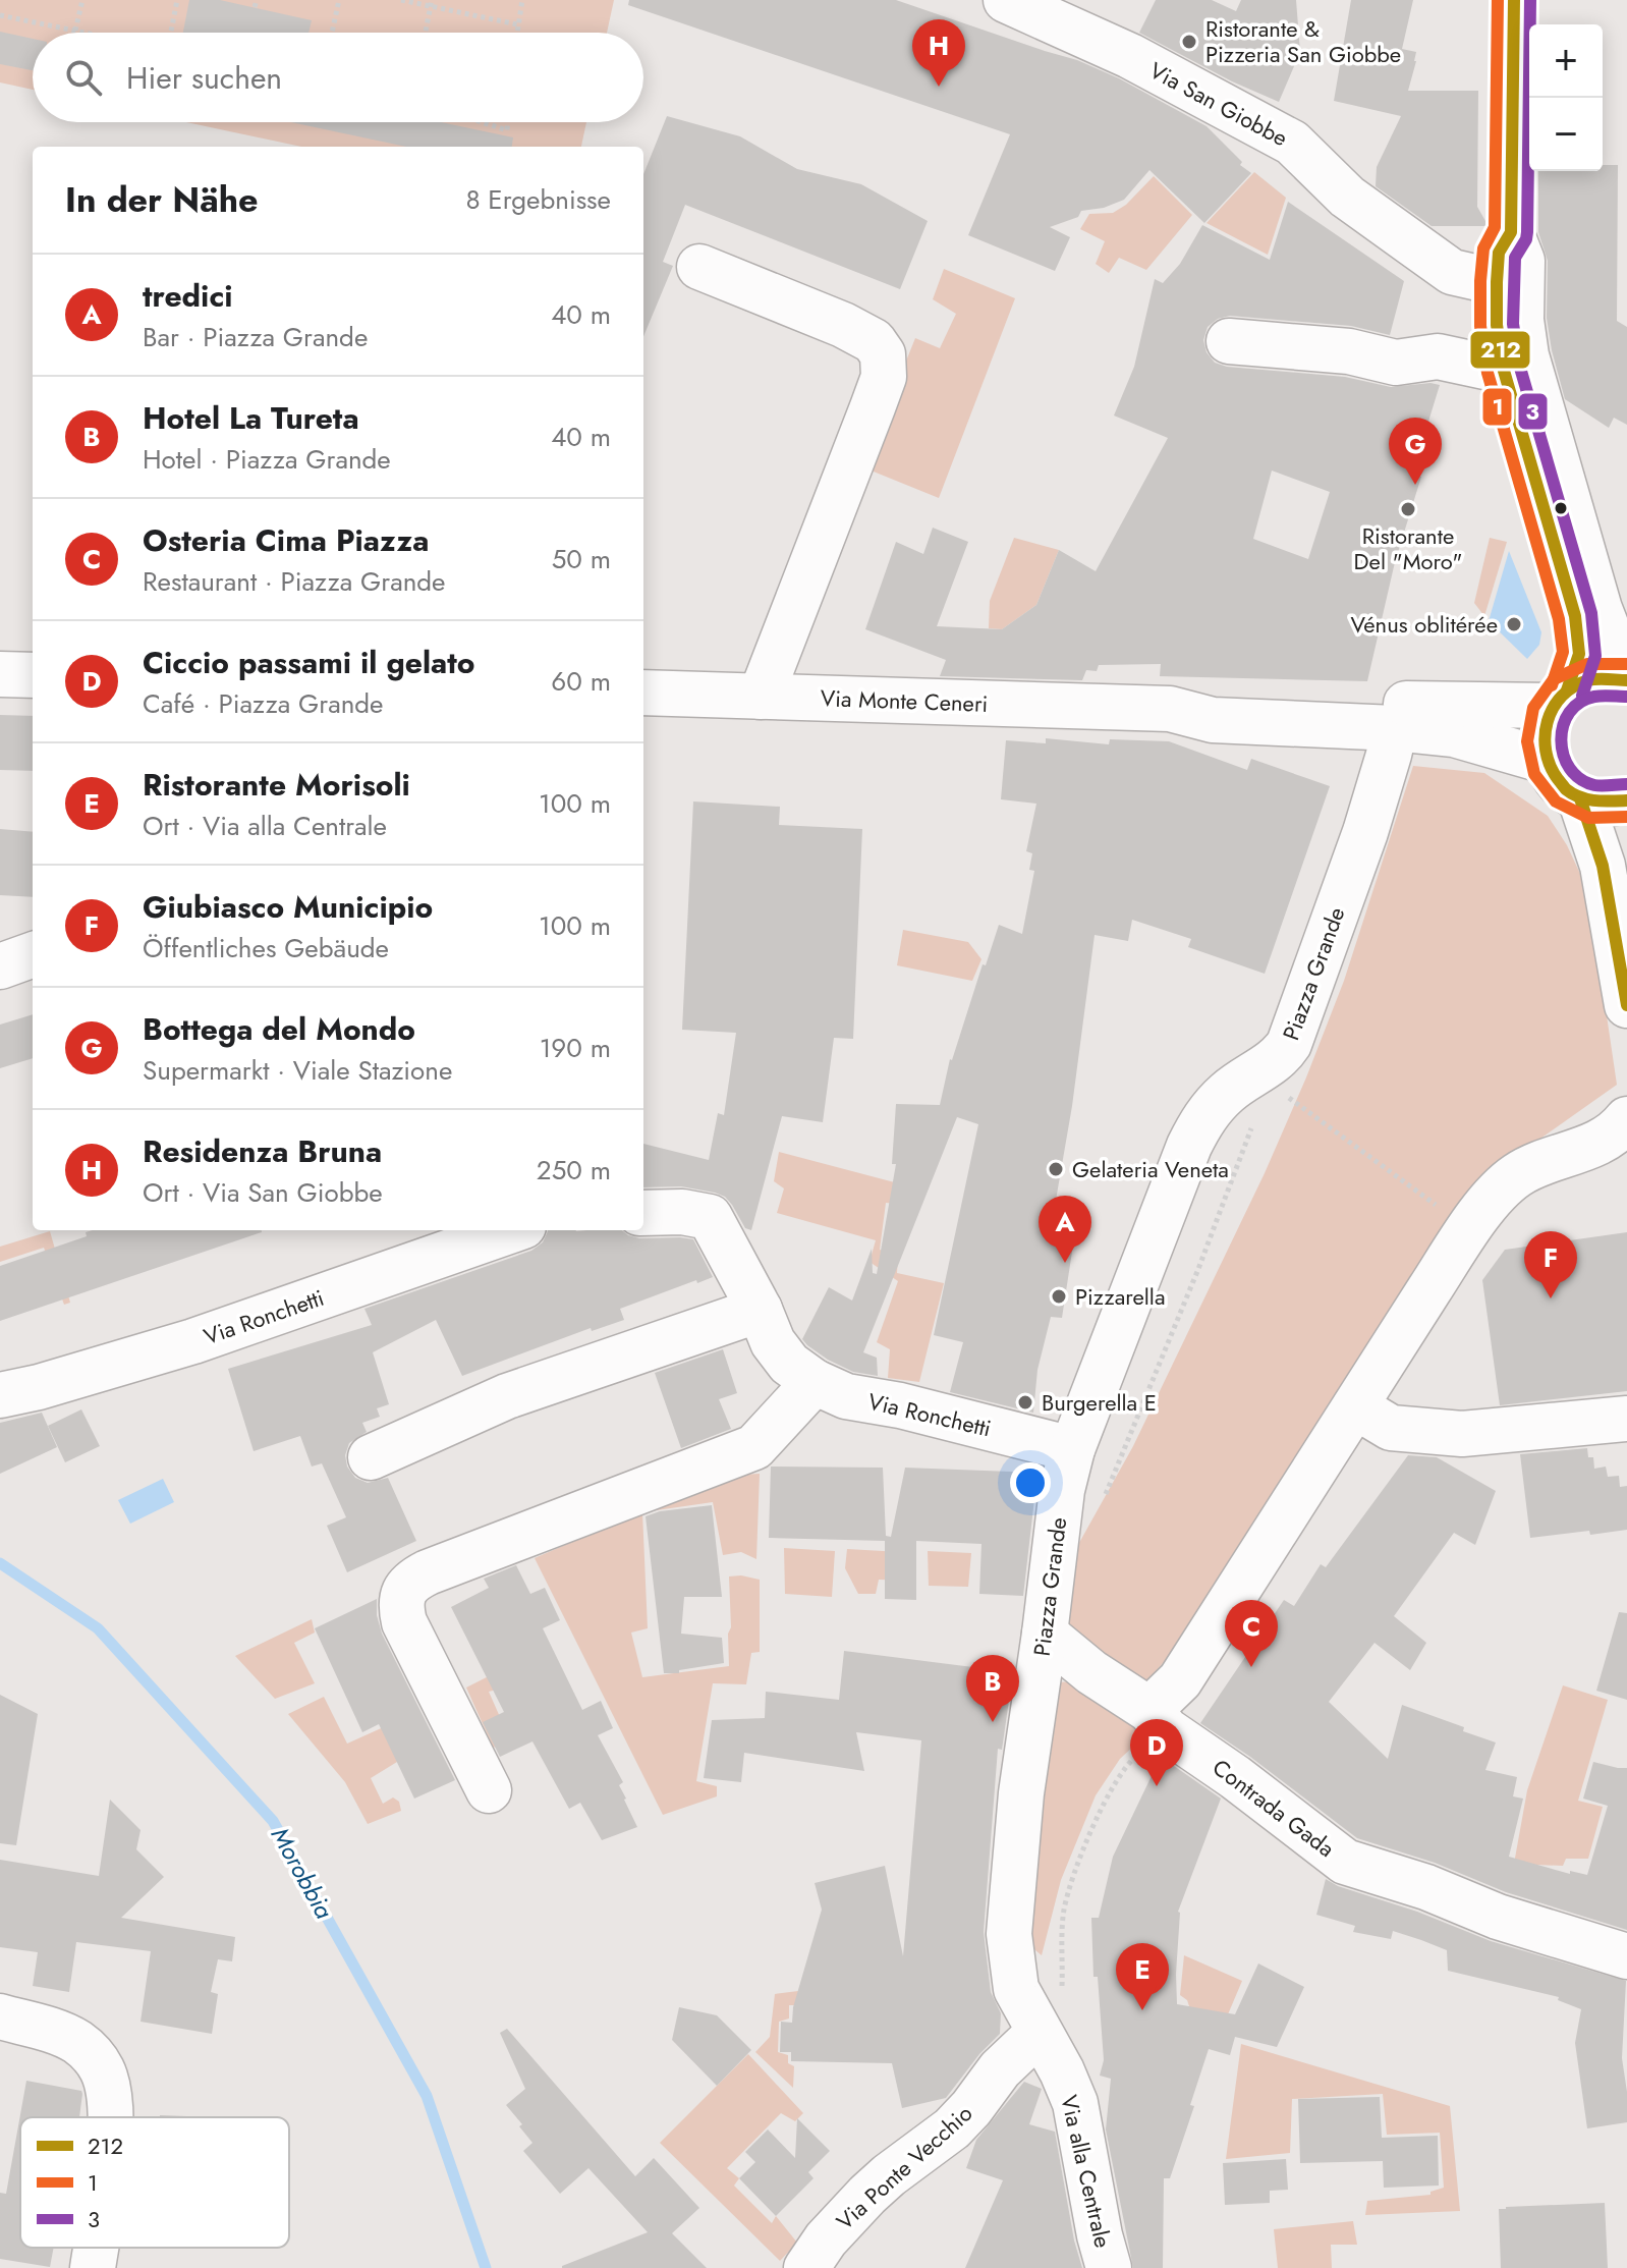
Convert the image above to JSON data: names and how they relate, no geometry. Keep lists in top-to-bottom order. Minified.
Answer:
{"streets":{"street":["Via San Giobbe","Via Monte Ceneri","Piazza Grande","Via Ronchetti","Contrada Gada","Via Ponte Vecchio","Via alla Centrale"]},"crossings":[["Via Monte Ceneri","Piazza Grande"],["Piazza Grande","Via Ronchetti"],["Piazza Grande","Contrada Gada"],["Piazza Grande","Via Ponte Vecchio"],["Piazza Grande","Via alla Centrale"],["Via Ponte Vecchio","Via alla Centrale"]],"water":["Morobbia"],"places":["Ristorante & Pizzeria San Giobbe","Ristorante Del \"Moro\"","Vénus oblitérée","Gelateria Veneta","Pizzarella","Burgerella E"],"lines":["transit line 212","transit line 1","transit line 3"],"legend":["212","1","3"],"page":{"pins":["H","G","A","F","C","B","D","E"],"map_buttons":["+","−"],"search":"Hier suchen","heading":["In der Nähe","8 Ergebnisse"],"list":[{"mark":"A","name":"tredici","note":"Bar · Piazza Grande","value":"40 m"},{"mark":"B","name":"Hotel La Tureta","note":"Hotel · Piazza Grande","value":"40 m"},{"mark":"C","name":"Osteria Cima Piazza","note":"Restaurant · Piazza Grande","value":"50 m"},{"mark":"D","name":"Ciccio passami il gelato","note":"Café · Piazza Grande","value":"60 m"},{"mark":"E","name":"Ristorante Morisoli","note":"Ort · Via alla Centrale","value":"100 m"},{"mark":"F","name":"Giubiasco Municipio","note":"Öffentliches Gebäude","value":"100 m"},{"mark":"G","name":"Bottega del Mondo","note":"Supermarkt · Viale Stazione","value":"190 m"},{"mark":"H","name":"Residenza Bruna","note":"Ort · Via San Giobbe","value":"250 m"}]}}
